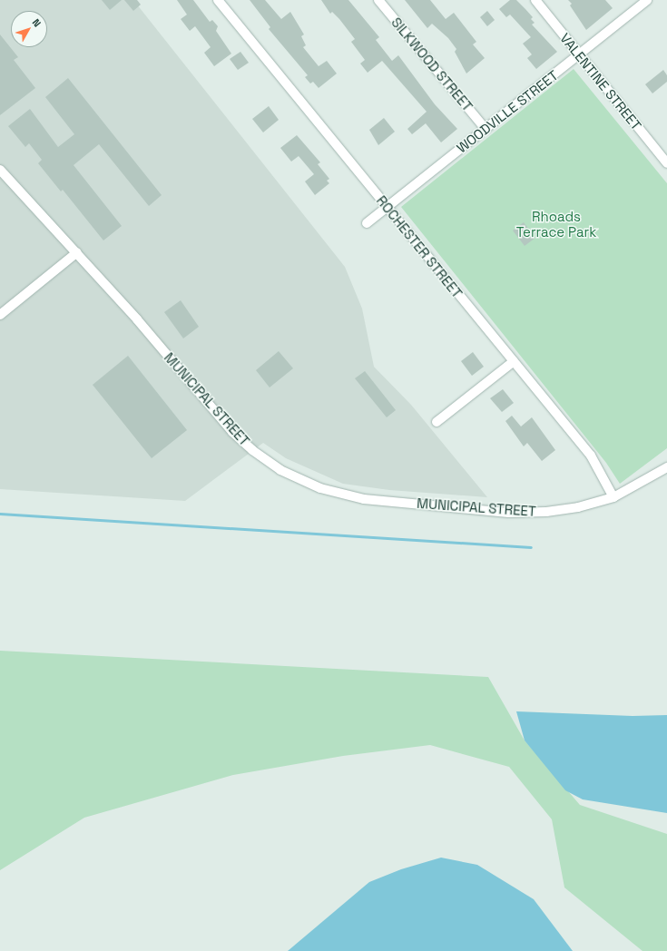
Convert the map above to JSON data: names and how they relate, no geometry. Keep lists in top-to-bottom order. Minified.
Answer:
{"streets":{"street":["SILKWOOD STREET","VALENTINE STREET","WOODVILLE STREET","ROCHESTER STREET","MUNICIPAL STREET"]},"crossings":[["SILKWOOD STREET","WOODVILLE STREET"],["VALENTINE STREET","WOODVILLE STREET"],["WOODVILLE STREET","ROCHESTER STREET"],["ROCHESTER STREET","MUNICIPAL STREET"]],"parks":["Rhoads Terrace Park"],"north":"top right"}
